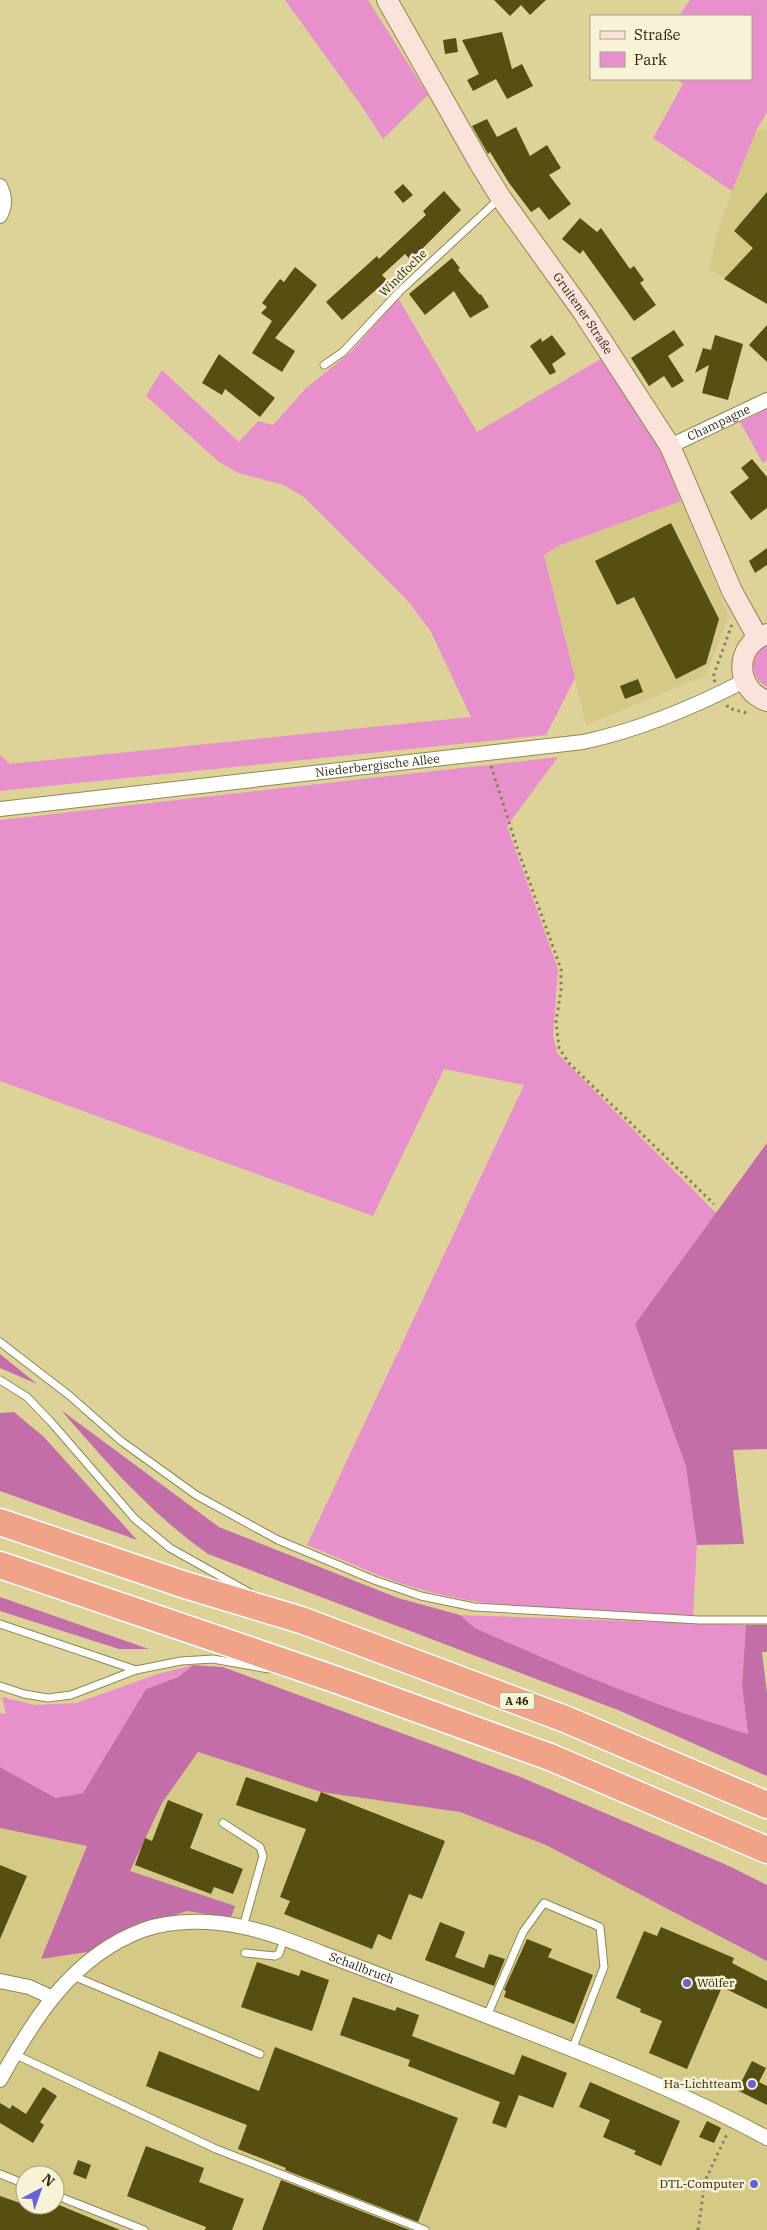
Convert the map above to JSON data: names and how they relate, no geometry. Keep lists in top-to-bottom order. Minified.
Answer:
{"streets":{"highway":["A 46"],"main road":["Gruitener Straße"],"street":["Champagne","Niederbergische Allee","Schallbruch"],"lane":["Windfoche"]},"crossings":[["Windfoche","Gruitener Straße"],["Gruitener Straße","Champagne"]],"places":["Wölfer","Ha-Lichtteam","DTL-Computer"],"legend":["Straße","Park"],"north":"top right"}
